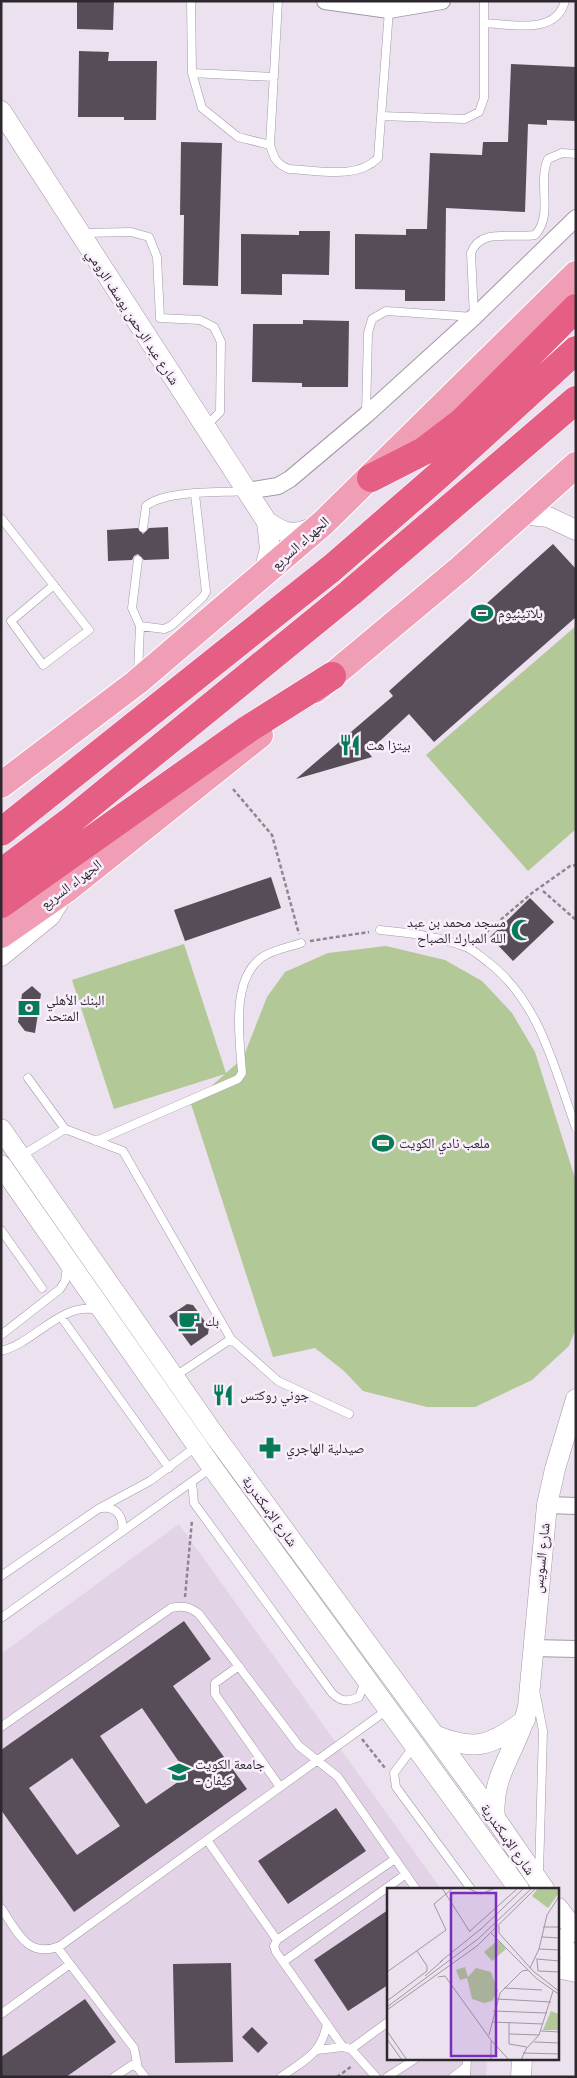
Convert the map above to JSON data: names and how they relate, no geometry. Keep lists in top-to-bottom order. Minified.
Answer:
{"streets":{"main road":["الجهراء السريع"],"street":["شارع عبد الرحمن يوسف الرومي","شارع الإسكندرية","شارع السويس"]},"crossings":[["شارع عبد الرحمن يوسف الرومي","الجهراء السريع"],["شارع الإسكندرية","شارع السويس"]],"places":{"sports":["بلاتينيوم","ملعب نادي الكويت"],"restaurant":["بيتزا هت","جوني روكتس"],"mosque":["مسجد محمد بن عبد الله المبارك الصباح"],"bank":["البنك الأهلي المتحد"],"cafe":["بك"],"pharmacy":["صيدلية الهاجري"],"school or university":["جامعة الكويت - كيفان"]}}
